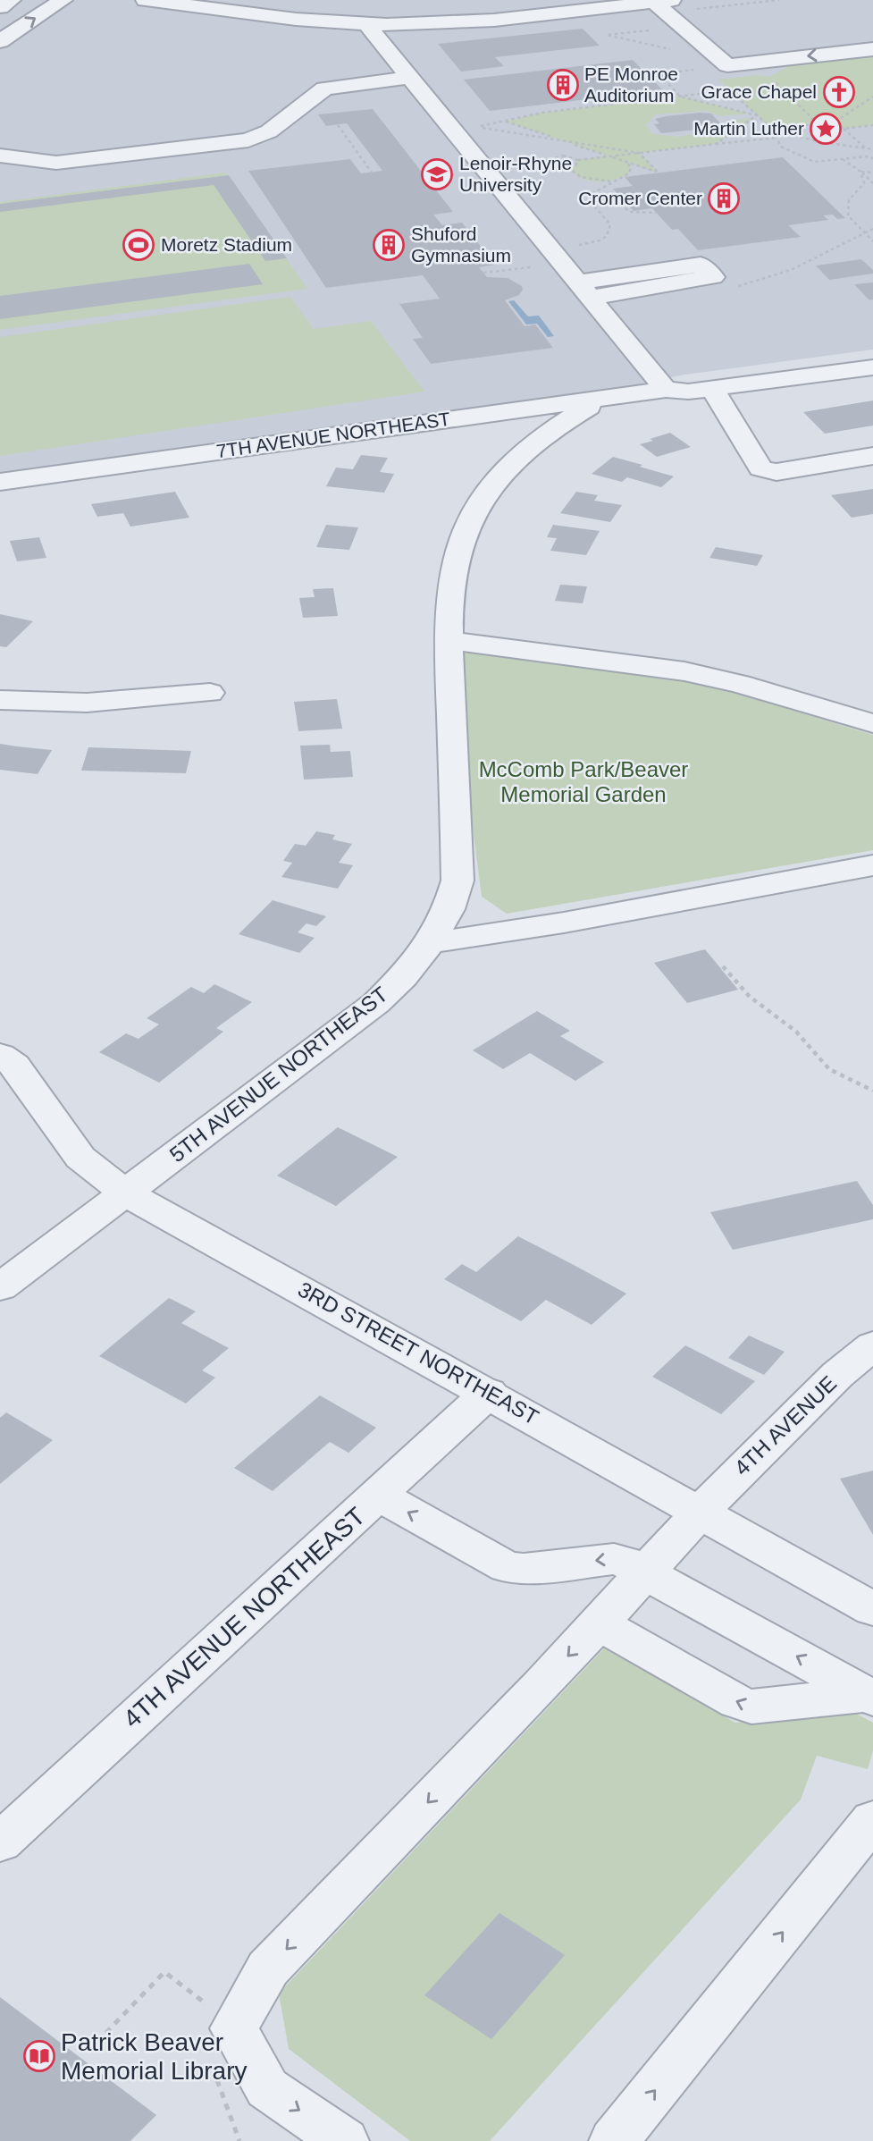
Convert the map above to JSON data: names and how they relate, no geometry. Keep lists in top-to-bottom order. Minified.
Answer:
{"streets":{"street":["7TH AVENUE NORTHEAST","5TH AVENUE NORTHEAST","3RD STREET NORTHEAST","4TH AVENUE","4TH AVENUE NORTHEAST"]},"crossings":[["7TH AVENUE NORTHEAST","5TH AVENUE NORTHEAST"],["5TH AVENUE NORTHEAST","3RD STREET NORTHEAST"],["3RD STREET NORTHEAST","4TH AVENUE"],["3RD STREET NORTHEAST","4TH AVENUE NORTHEAST"]],"one_way":["4TH AVENUE"],"parks":["McComb Park/Beaver Memorial Garden"],"places":{"building":["PE Monroe Auditorium","Cromer Center","Shuford Gymnasium"],"church":["Grace Chapel"],"place":["Martin Luther"],"school or university":["Lenoir-Rhyne University"],"sports":["Moretz Stadium"],"library":["Patrick Beaver Memorial Library"]}}
